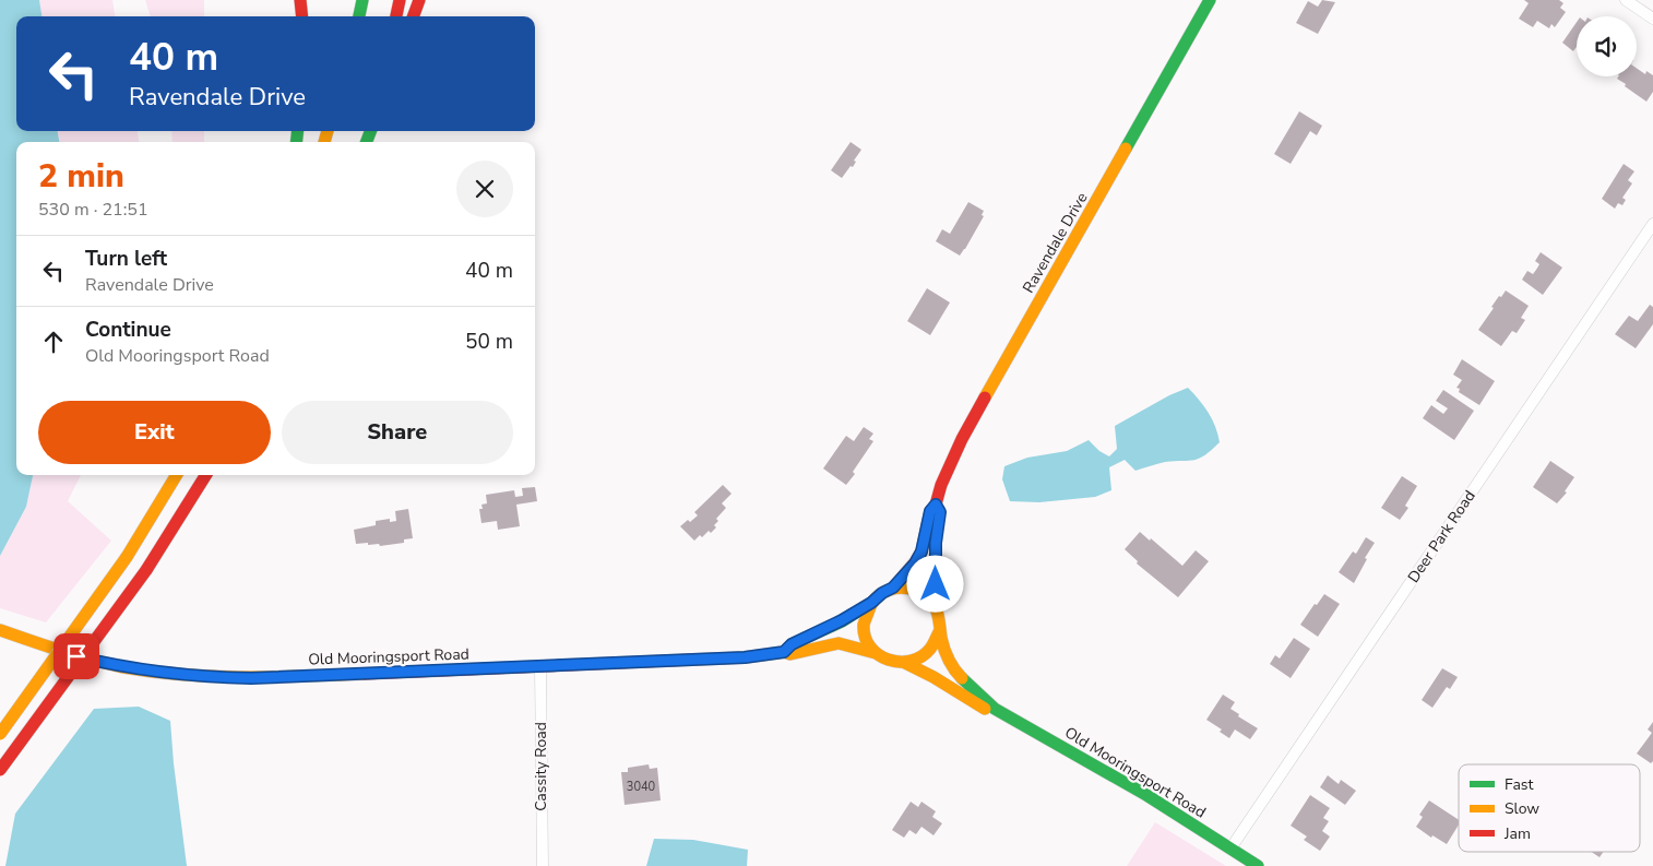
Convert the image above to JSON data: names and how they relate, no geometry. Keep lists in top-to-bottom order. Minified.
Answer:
{"streets":{"main road":["Ravendale Drive","Old Mooringsport Road"],"street":["Deer Park Road","Cassity Road"]},"crossings":[["Ravendale Drive","Old Mooringsport Road"],["Deer Park Road","Old Mooringsport Road"],["Old Mooringsport Road","Cassity Road"]],"house_numbers":["3040"],"legend":["Fast","Slow","Jam"],"page":{"turn":["40 m","Ravendale Drive"],"heading":["2 min","530 m · 21:51"],"list":[{"name":"Turn left","note":"Ravendale Drive","value":"40 m"},{"name":"Continue","note":"Old Mooringsport Road","value":"50 m"}],"buttons":["Exit","Share"]}}
